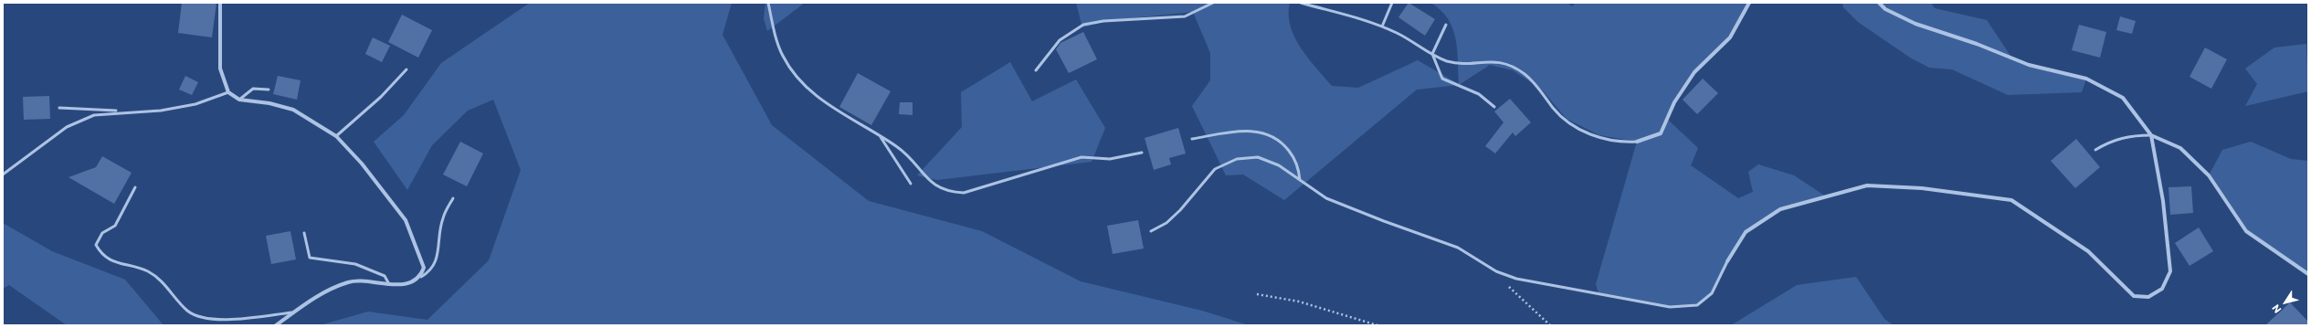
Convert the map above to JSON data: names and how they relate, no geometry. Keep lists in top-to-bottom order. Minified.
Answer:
{"north":"bottom left"}
